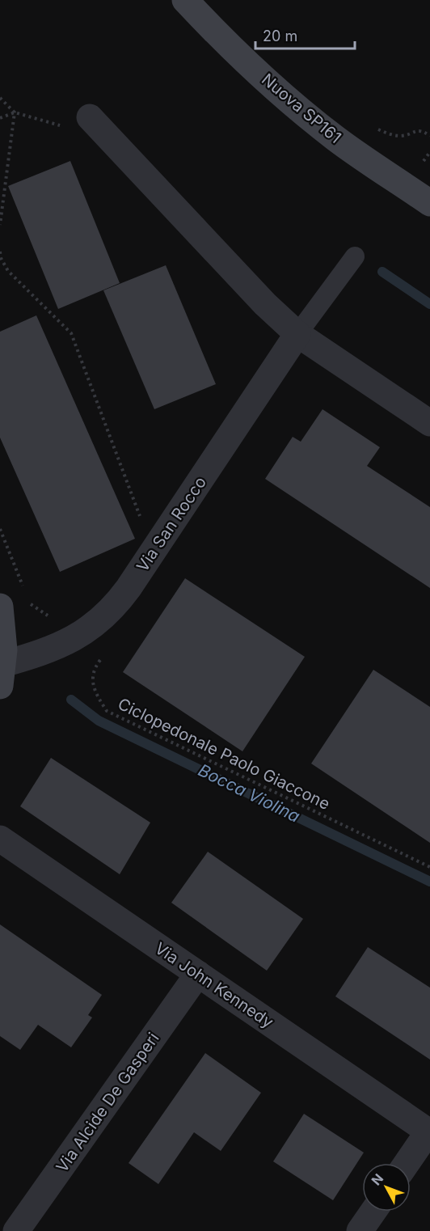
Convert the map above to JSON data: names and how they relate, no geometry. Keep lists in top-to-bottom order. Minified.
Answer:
{"streets":{"main road":["Nuova SP161"],"street":["Via San Rocco","Via John Kennedy","Via Alcide De Gasperi"],"path":["Ciclopedonale Paolo Giaccone"]},"crossings":[["Via John Kennedy","Via Alcide De Gasperi"]],"water":["Bocca Violina"],"scale_bar":"20 m","north":"top left"}
